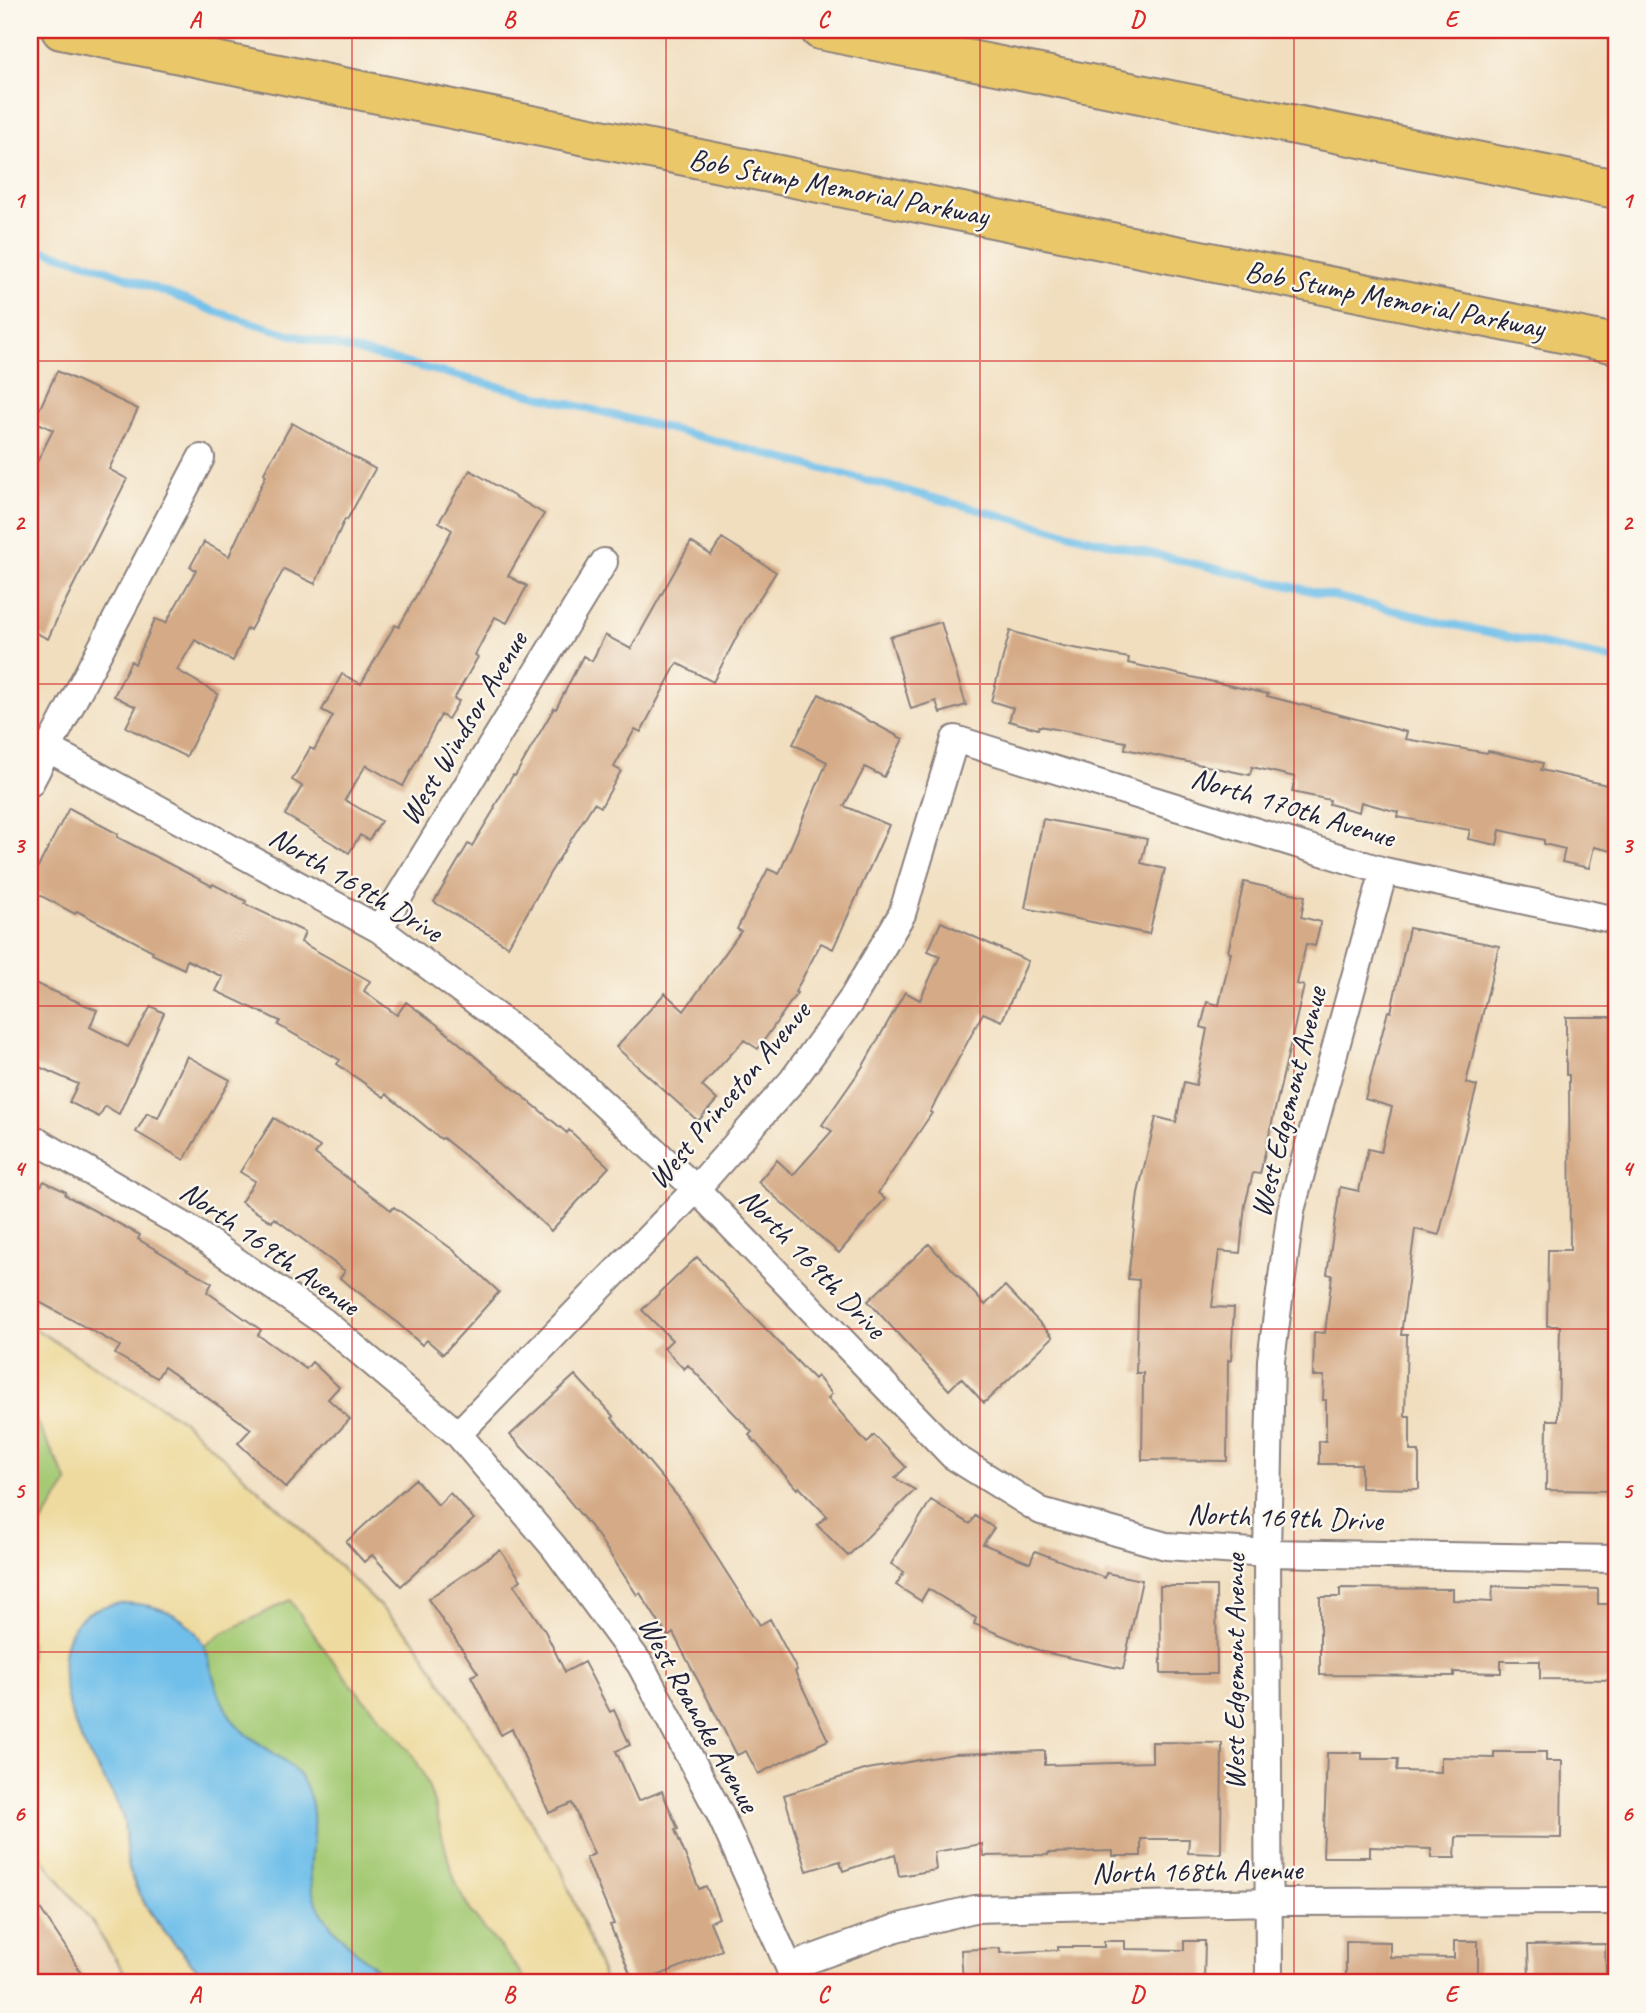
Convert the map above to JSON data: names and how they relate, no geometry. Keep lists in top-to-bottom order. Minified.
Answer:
{"streets":{"highway":["Bob Stump Memorial Parkway"],"street":["West Windsor Avenue","North 170th Avenue","North 169th Drive","West Princeton Avenue","West Edgemont Avenue","North 169th Avenue","West Roanoke Avenue","North 168th Avenue"]},"crossings":[["West Windsor Avenue","North 169th Drive"],["North 170th Avenue","West Princeton Avenue"],["North 170th Avenue","West Edgemont Avenue"],["North 169th Drive","West Princeton Avenue"],["North 169th Drive","West Edgemont Avenue"],["West Princeton Avenue","North 169th Avenue"],["West Princeton Avenue","West Roanoke Avenue"],["West Edgemont Avenue","North 168th Avenue"],["North 169th Avenue","West Roanoke Avenue"],["West Roanoke Avenue","North 168th Avenue"]],"grid":{"columns":["A","B","C","D","E"],"rows":["1","2","3","4","5","6"]}}
